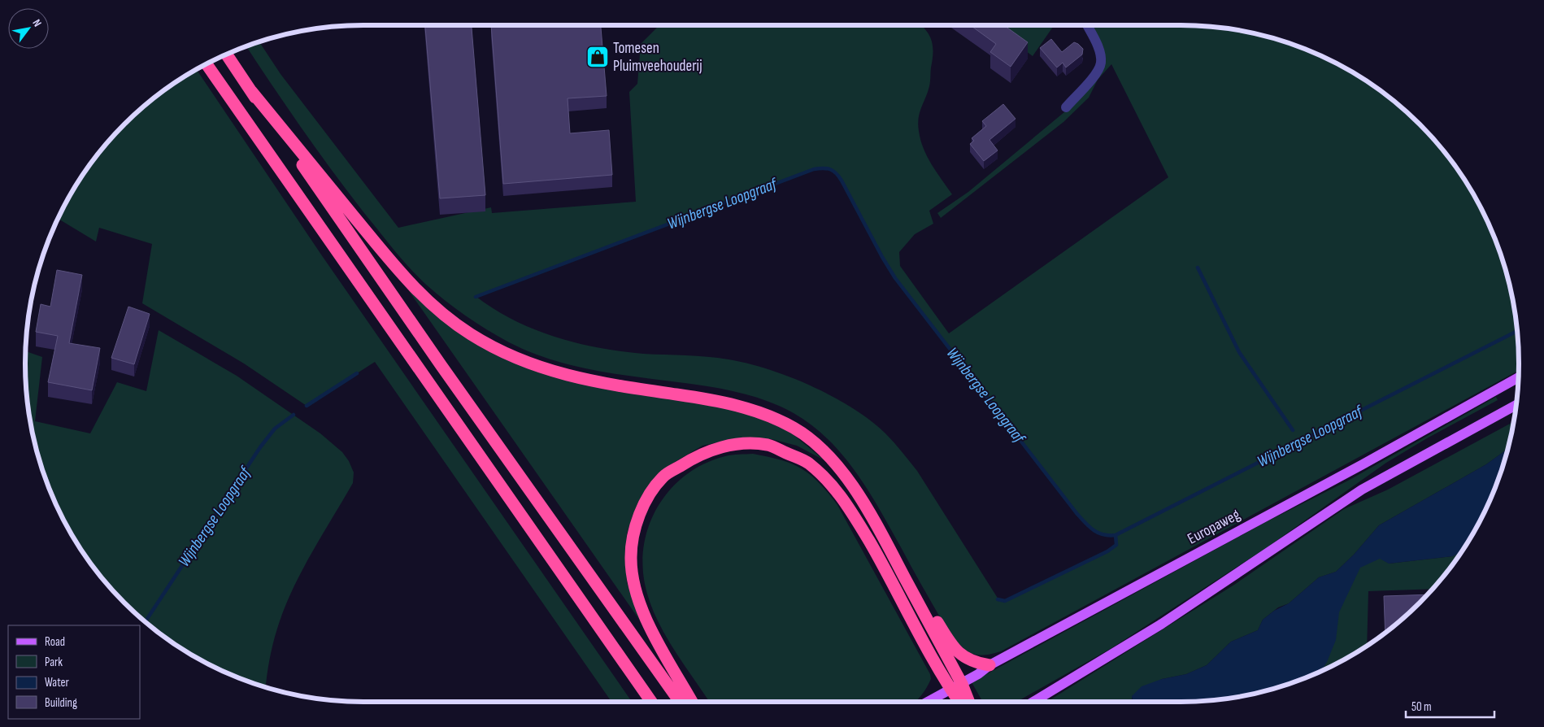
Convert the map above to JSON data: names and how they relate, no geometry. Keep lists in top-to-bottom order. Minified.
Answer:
{"streets":{"main road":["Europaweg"]},"water":["Wijnbergse Loopgraaf"],"places":{"shop":["Tomesen Pluimveehouderij"]},"legend":["Road","Park","Water","Building"],"scale_bar":"50 m","north":"top right"}
